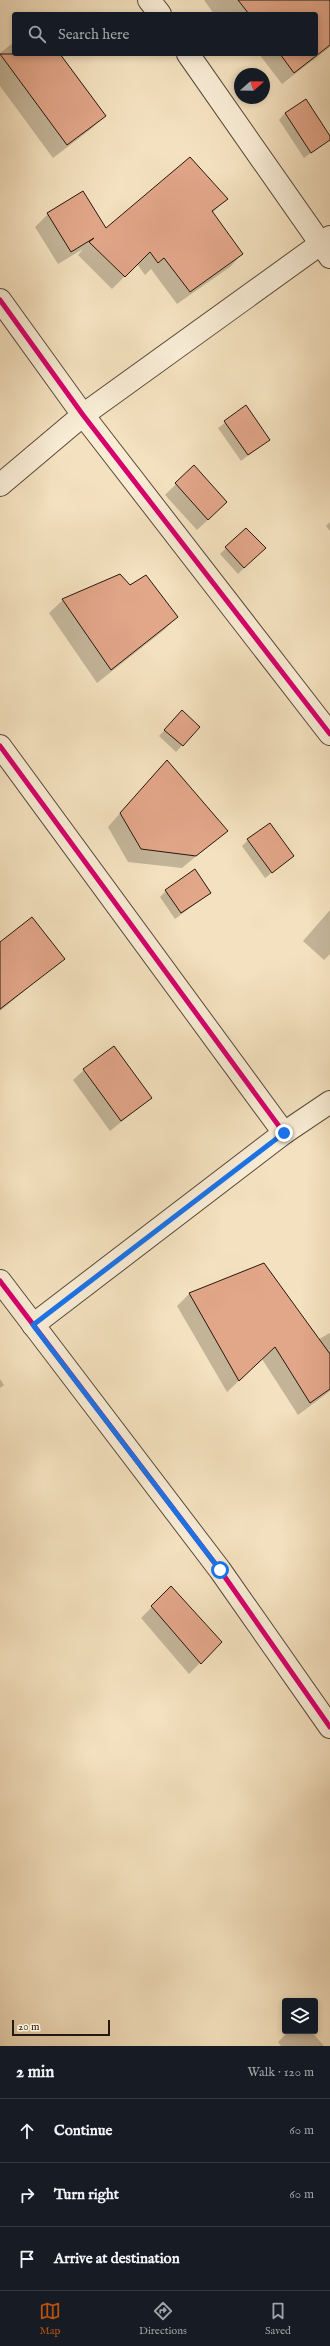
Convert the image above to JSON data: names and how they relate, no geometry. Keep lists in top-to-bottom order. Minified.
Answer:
{"scale_bar":"20 m","north":"right","page":{"search":"Search here","scale":"20 m","heading":["2 min","Walk · 120 m"],"list":[["Continue","60 m"],["Turn right","60 m"],"Arrive at destination"],"nav":["Map","Directions","Saved"]}}
